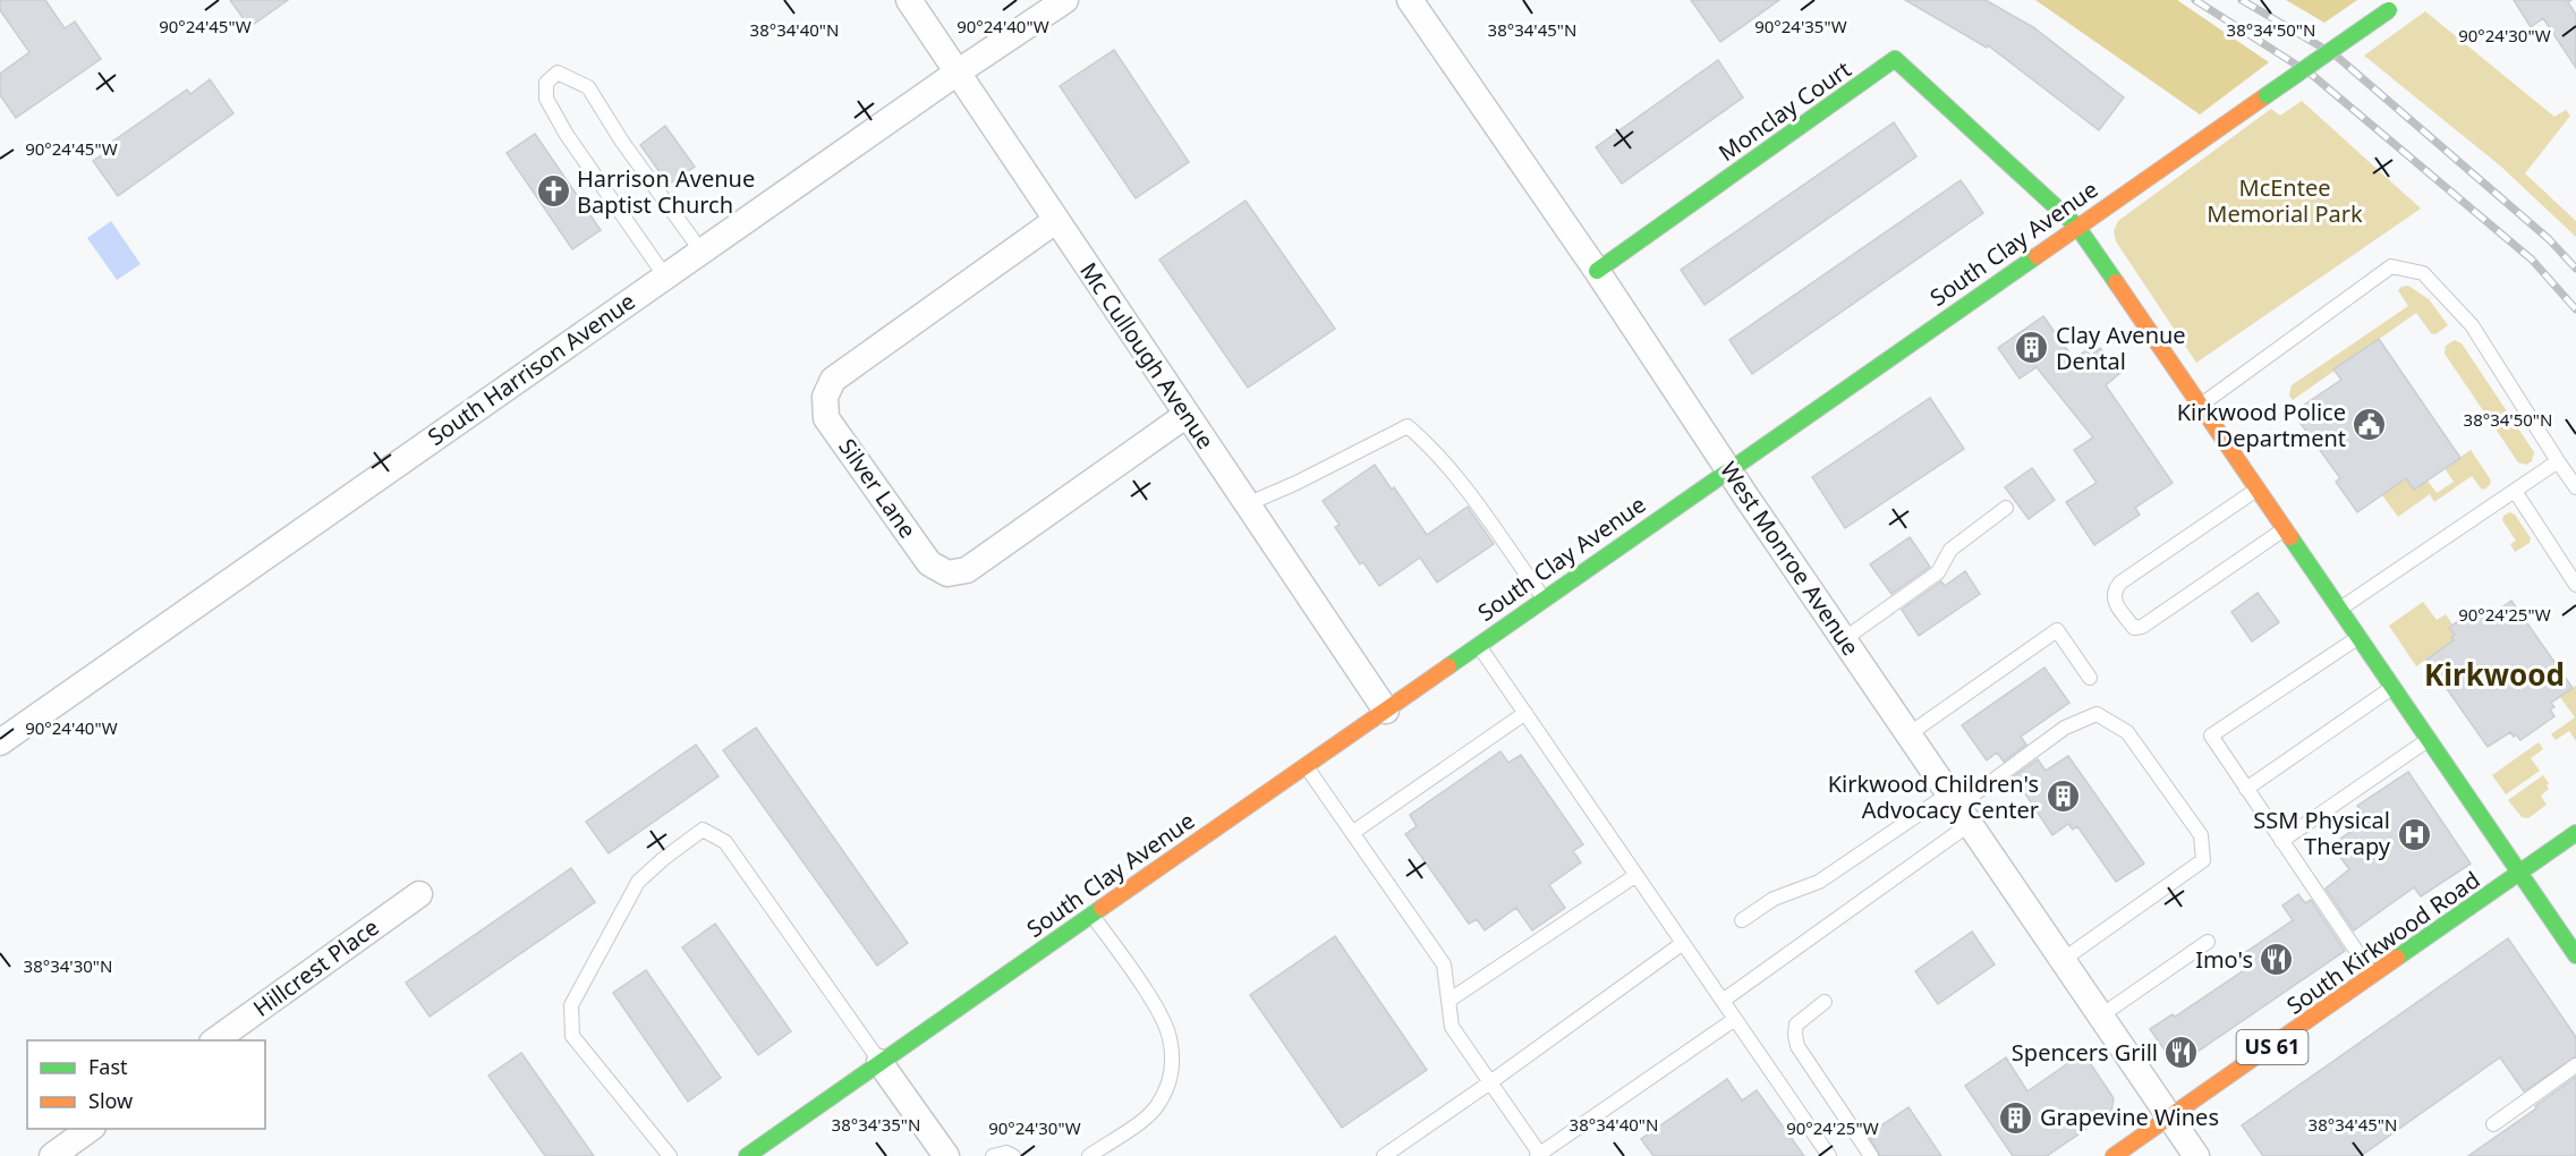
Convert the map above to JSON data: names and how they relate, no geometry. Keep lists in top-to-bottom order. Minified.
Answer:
{"streets":{"street":["Monclay Court","South Clay Avenue","Mc Cullough Avenue","South Harrison Avenue","Silver Lane","West Monroe Avenue","South Kirkwood Road","Hillcrest Place","US 61"]},"crossings":[["Monclay Court","South Clay Avenue"],["Monclay Court","West Monroe Avenue"],["South Clay Avenue","Mc Cullough Avenue"],["South Clay Avenue","West Monroe Avenue"],["Mc Cullough Avenue","South Harrison Avenue"],["Mc Cullough Avenue","Silver Lane"],["West Monroe Avenue","South Kirkwood Road"]],"districts":["Kirkwood"],"parks":["McEntee Memorial Park"],"places":{"church":["Harrison Avenue Baptist Church"],"building":["Clay Avenue Dental","Kirkwood Children's Advocacy Center","Grapevine Wines"],"public building":["Kirkwood Police Department"],"hospital":["SSM Physical Therapy"],"restaurant":["Imo's","Spencers Grill"]},"legend":["Fast","Slow"],"coordinates":["90°24'45\"W","90°24'40\"W","90°24'35\"W","38°34'40\"N","38°34'45\"N","38°34'50\"N","90°24'30\"W","90°24'25\"W","38°34'30\"N","38°34'35\"N"]}
